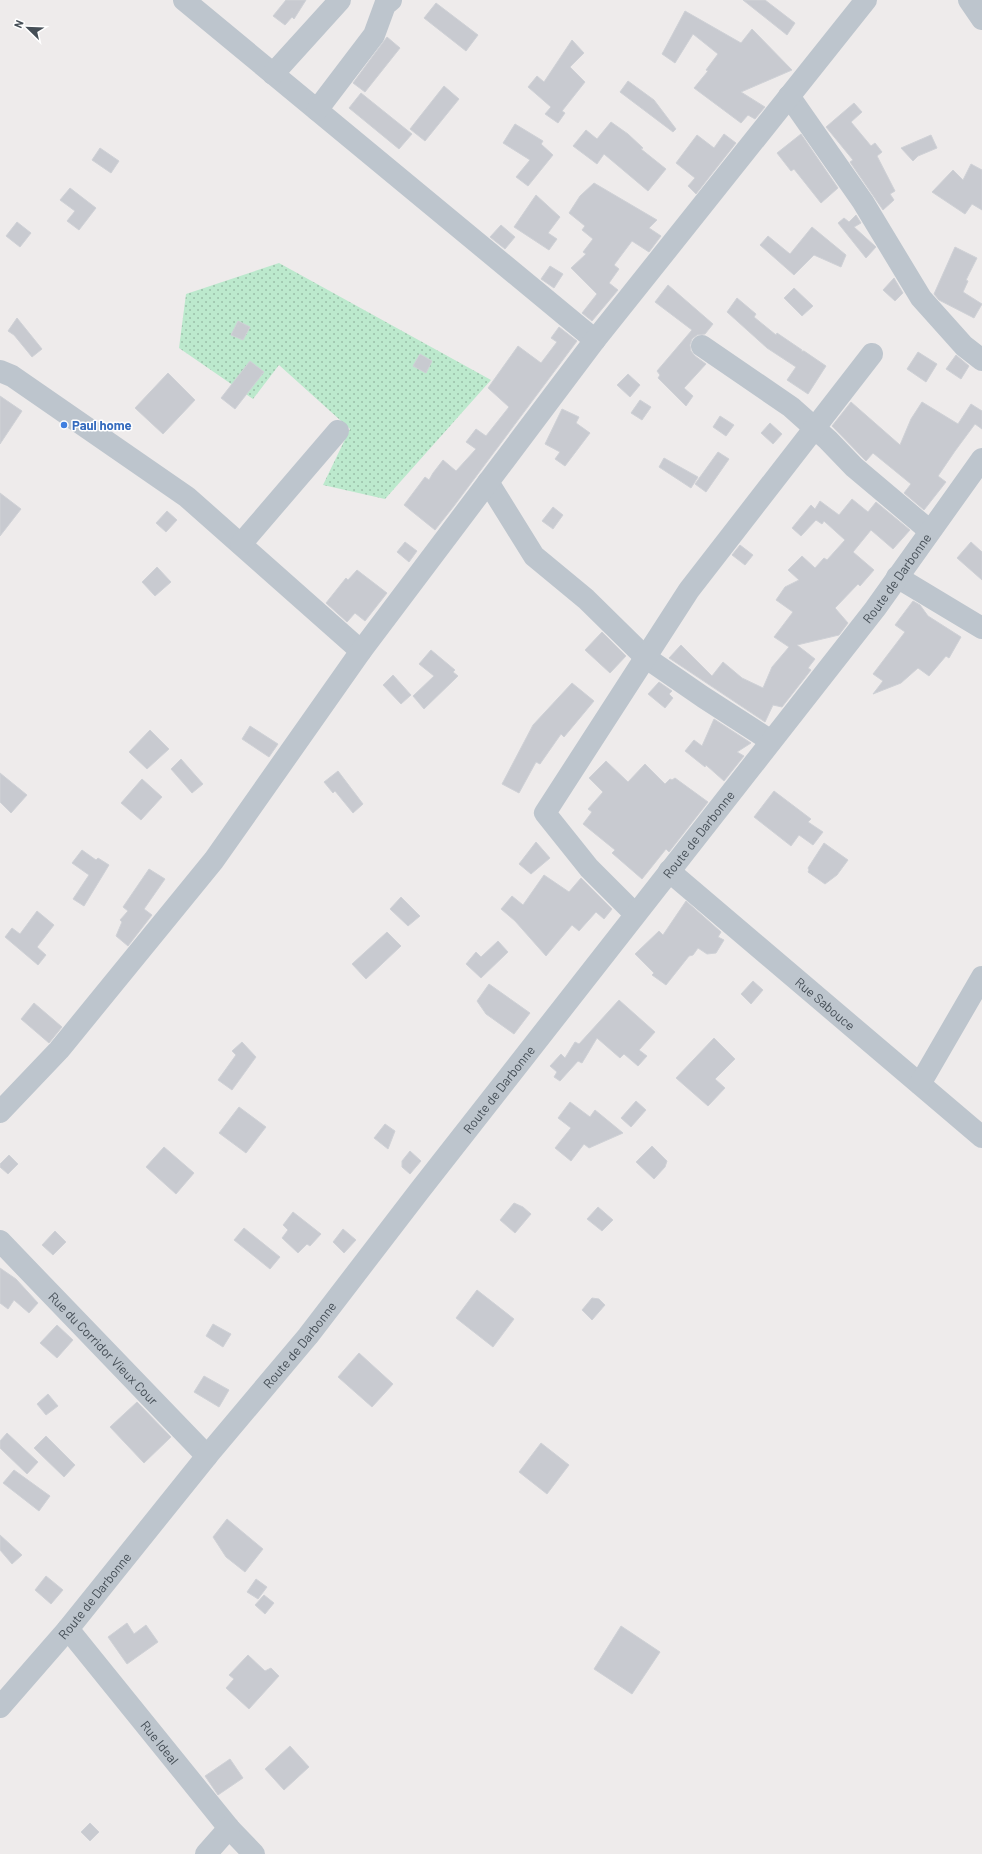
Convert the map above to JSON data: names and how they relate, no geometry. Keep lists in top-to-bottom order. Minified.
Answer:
{"streets":{"street":["Route de Darbonne","Rue Sabouce","Rue du Corridor Vieux Cour","Rue Ideal"]},"crossings":[["Route de Darbonne","Rue Sabouce"],["Route de Darbonne","Rue du Corridor Vieux Cour"],["Route de Darbonne","Rue Ideal"]],"places":["Paul home"],"north":"top left"}
